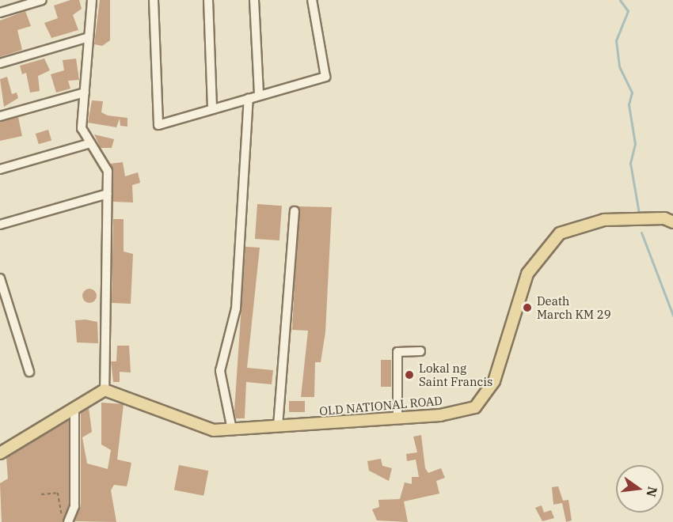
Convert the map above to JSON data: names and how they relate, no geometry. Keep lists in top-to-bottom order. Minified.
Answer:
{"streets":{"main road":["OLD NATIONAL ROAD"]},"places":["Death March KM 29","Lokal ng Saint Francis"],"north":"right"}
